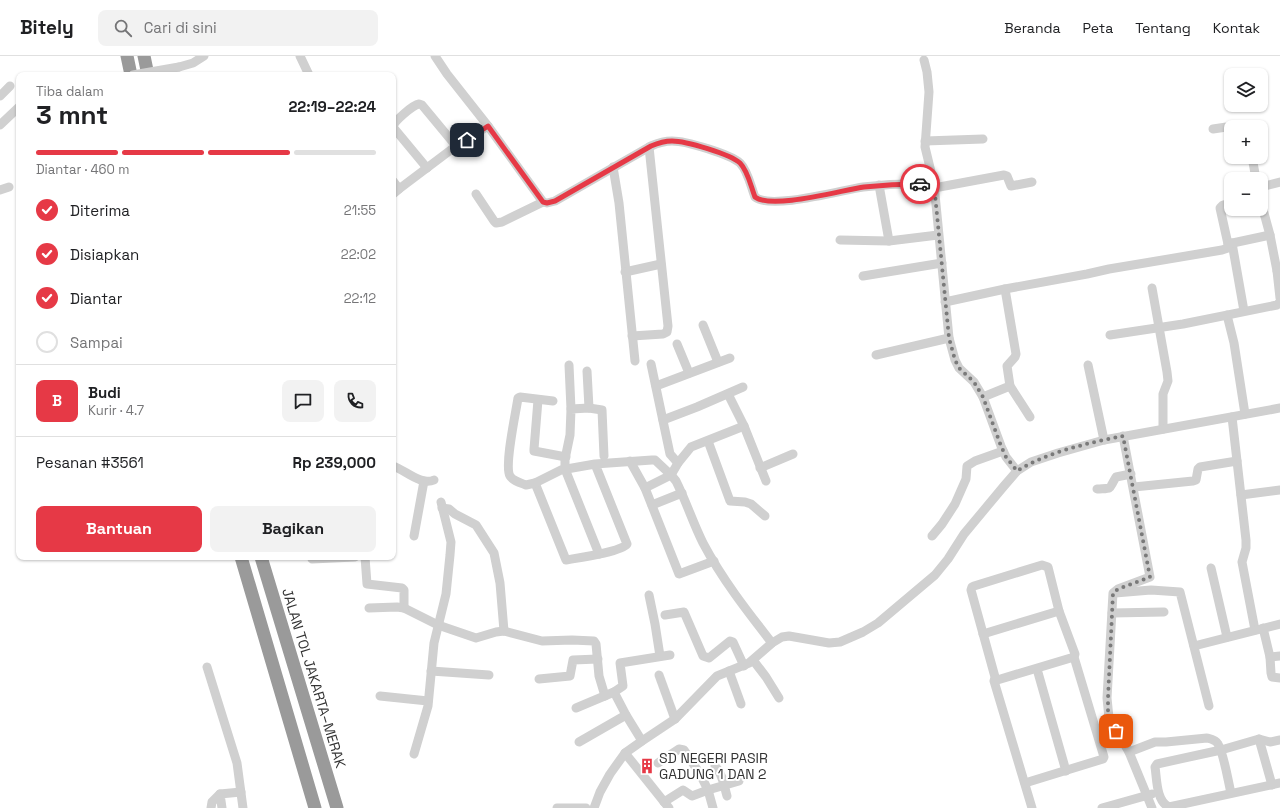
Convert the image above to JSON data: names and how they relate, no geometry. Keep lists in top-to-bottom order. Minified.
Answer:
{"streets":{"highway":["JALAN TOL JAKARTA–MERAK"]},"places":{"building":["SD NEGERI PASIR GADUNG 1 DAN 2"]},"page":{"header":"Bitely","search":"Cari di sini","nav":["Beranda","Peta","Tentang","Kontak"],"map_buttons":["+","−"],"heading":["3 mnt","Tiba dalam","22:19–22:24"],"panel":["Budi","Kurir · 4.7","Pesanan #3561","Rp 239,000"],"bar":"Diantar · 460 m","list":[["Diterima","21:55"],["Disiapkan","22:02"],["Diantar","22:12"],"Sampai"],"round":"B","buttons":["Bantuan","Bagikan"]}}
